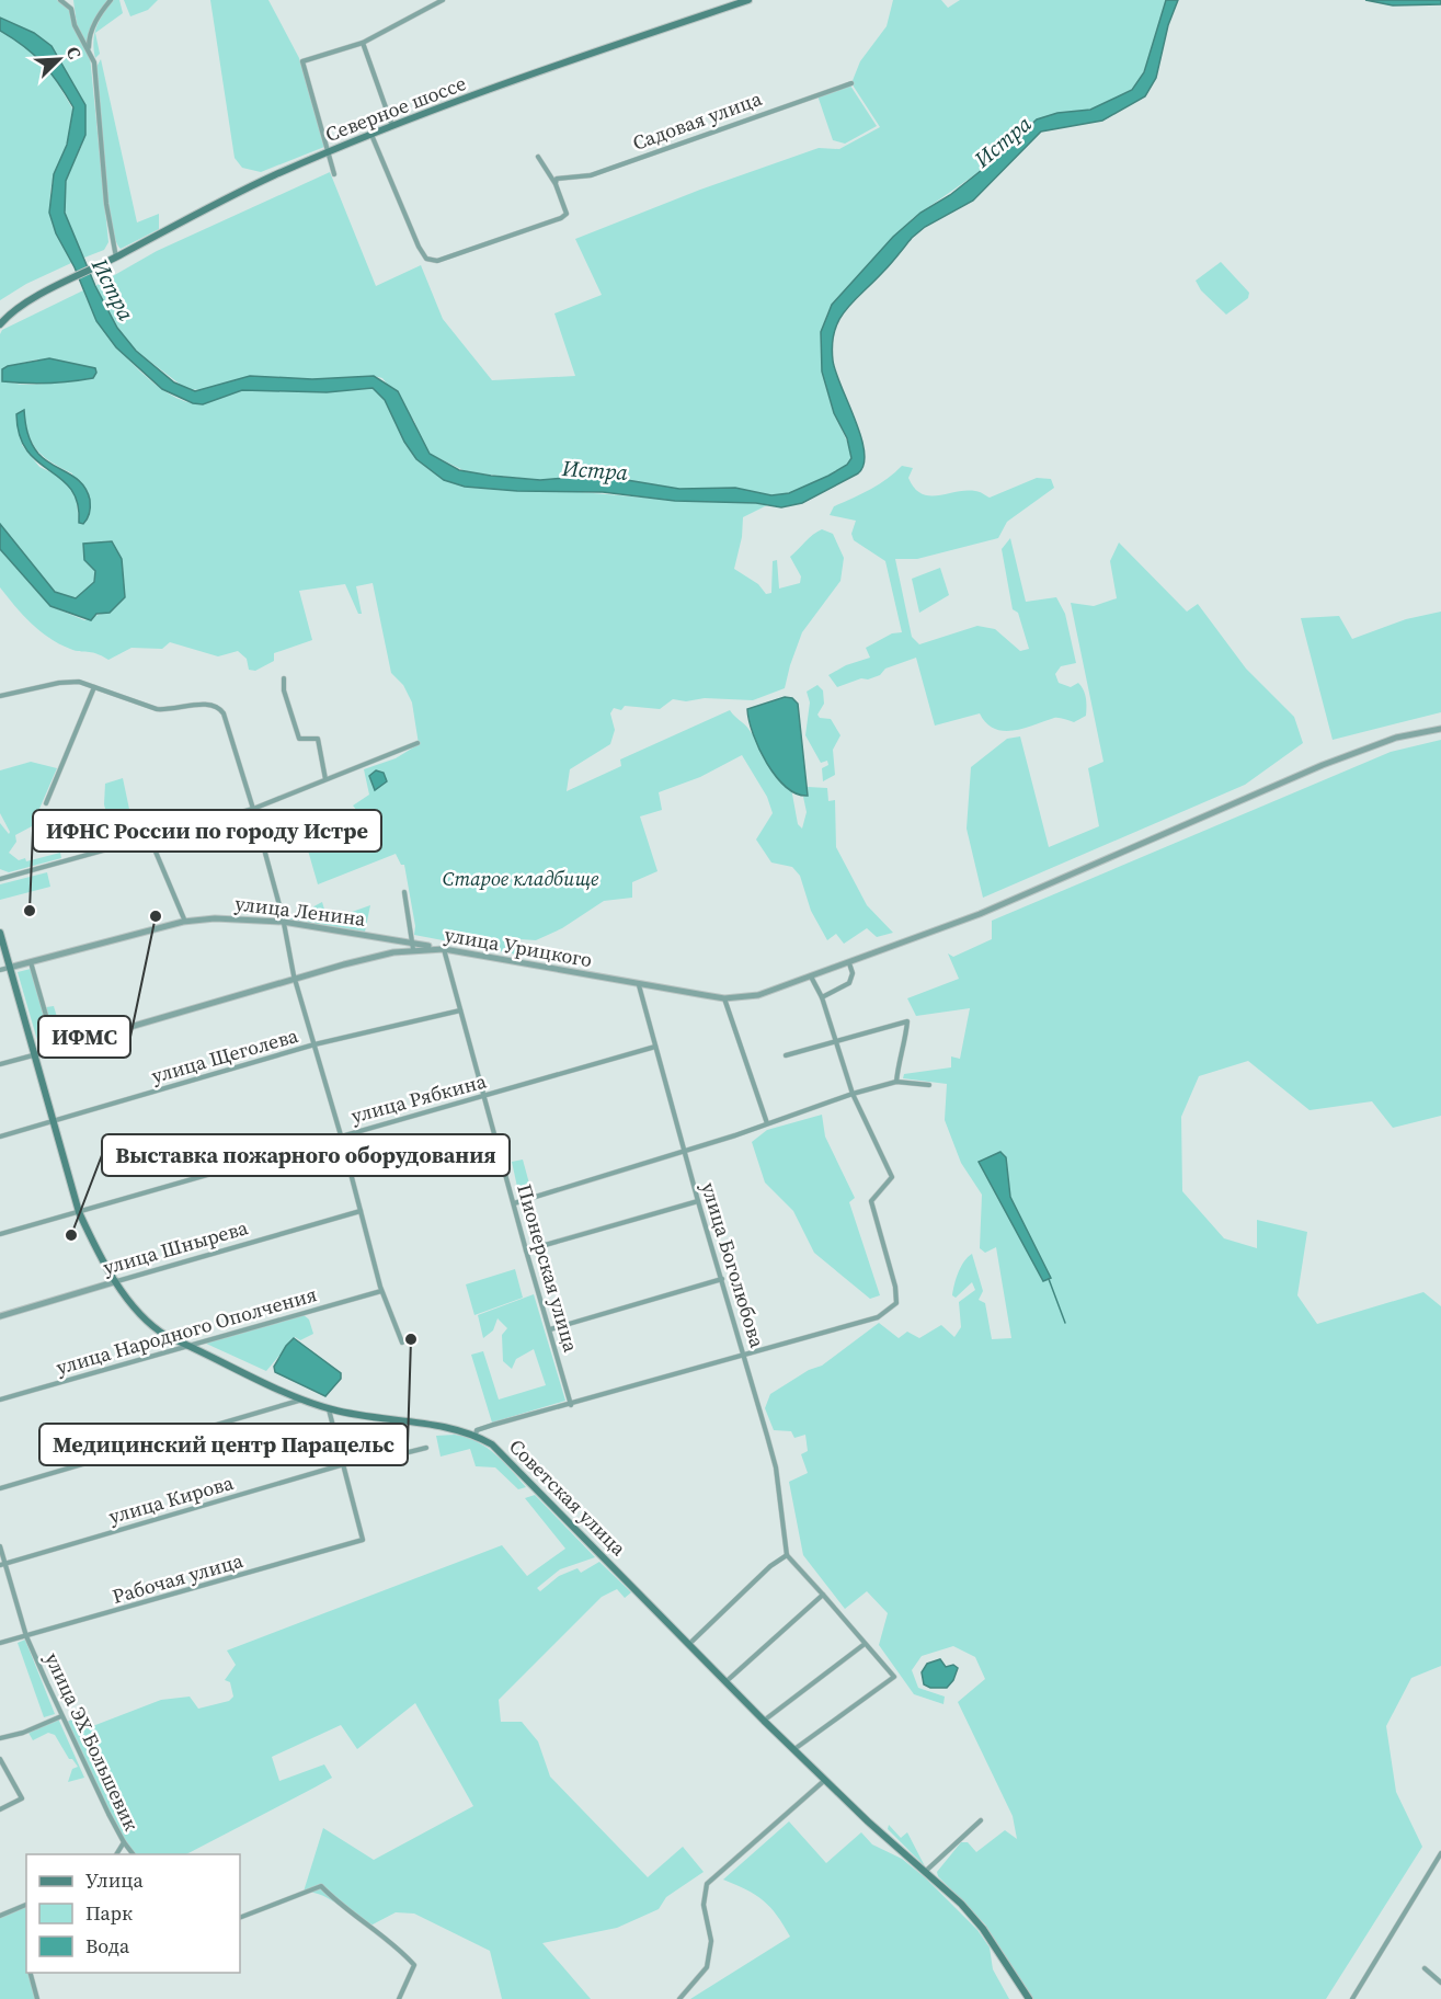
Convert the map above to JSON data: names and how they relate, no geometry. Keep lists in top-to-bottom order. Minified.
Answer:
{"streets":{"main road":["Северное шоссе","Советская улица"],"street":["Садовая улица","улица Ленина","улица Урицкого","улица Щеголева","улица Рябкина","улица Шнырева","улица Боголюбова","Пионерская улица","улица Народного Ополчения","улица Кирова","Рабочая улица","улица ЭХ Большевик"]},"crossings":[["улица Ленина","улица Урицкого"],["улица Ленина","Пионерская улица"],["улица Ленина","Советская улица"],["улица Урицкого","улица Боголюбова"],["улица Урицкого","Пионерская улица"],["улица Щеголева","Пионерская улица"],["улица Щеголева","Советская улица"],["улица Рябкина","улица Боголюбова"],["улица Рябкина","Пионерская улица"],["улица Рябкина","Советская улица"],["улица Шнырева","Советская улица"],["улица Народного Ополчения","Советская улица"],["улица Кирова","Рабочая улица"],["улица Кирова","улица ЭХ Большевик"],["Рабочая улица","улица ЭХ Большевик"]],"water":["Истра"],"parks":["Старое кладбище"],"places":["ИФНС России по городу Истре","ИФМС","Выставка пожарного оборудования","Медицинский центр Парацельс"],"legend":["Улица","Парк","Вода"],"north":"top right"}
